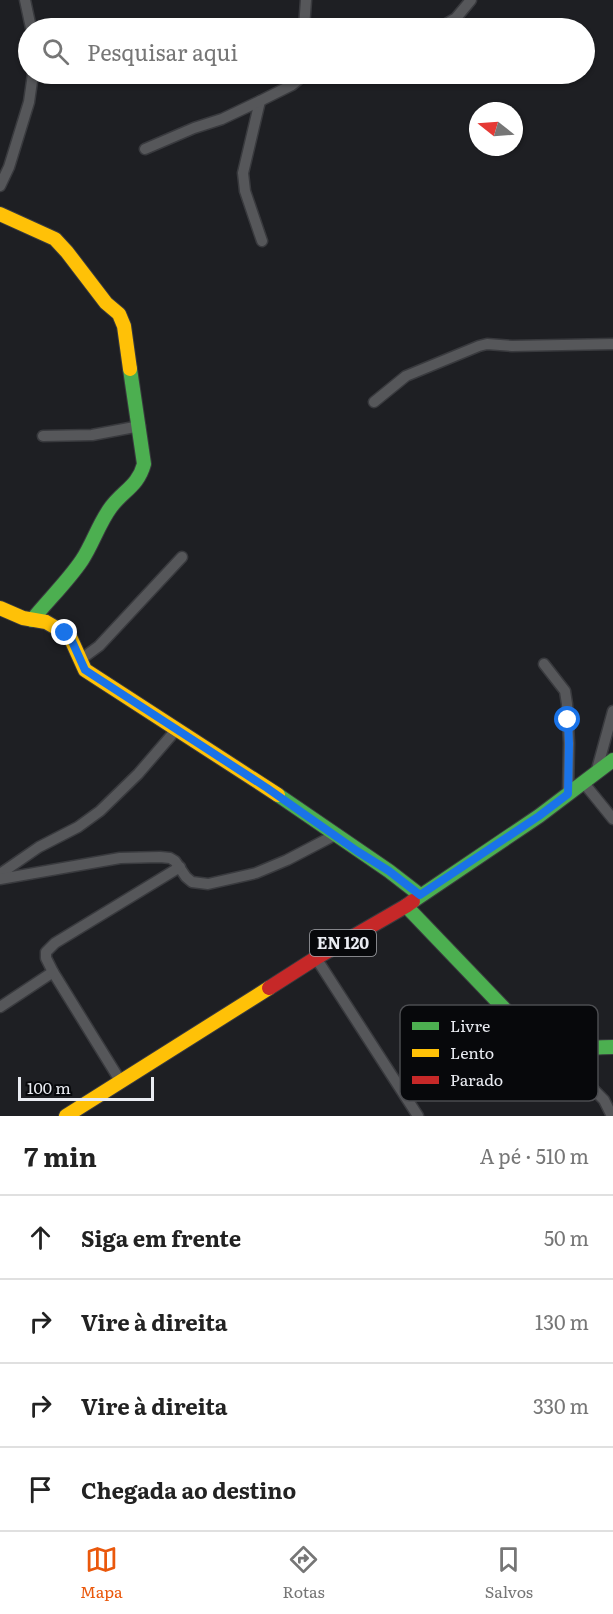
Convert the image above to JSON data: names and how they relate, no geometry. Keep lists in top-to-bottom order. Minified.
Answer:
{"streets":{"street":["EN 120"]},"legend":["Livre","Lento","Parado"],"scale_bar":"100 m","north":"left","page":{"search":"Pesquisar aqui","scale":"100 m","heading":["7 min","A pé · 510 m"],"list":[["Siga em frente","50 m"],["Vire à direita","130 m"],["Vire à direita","330 m"],"Chegada ao destino"],"nav":["Mapa","Rotas","Salvos"]}}
